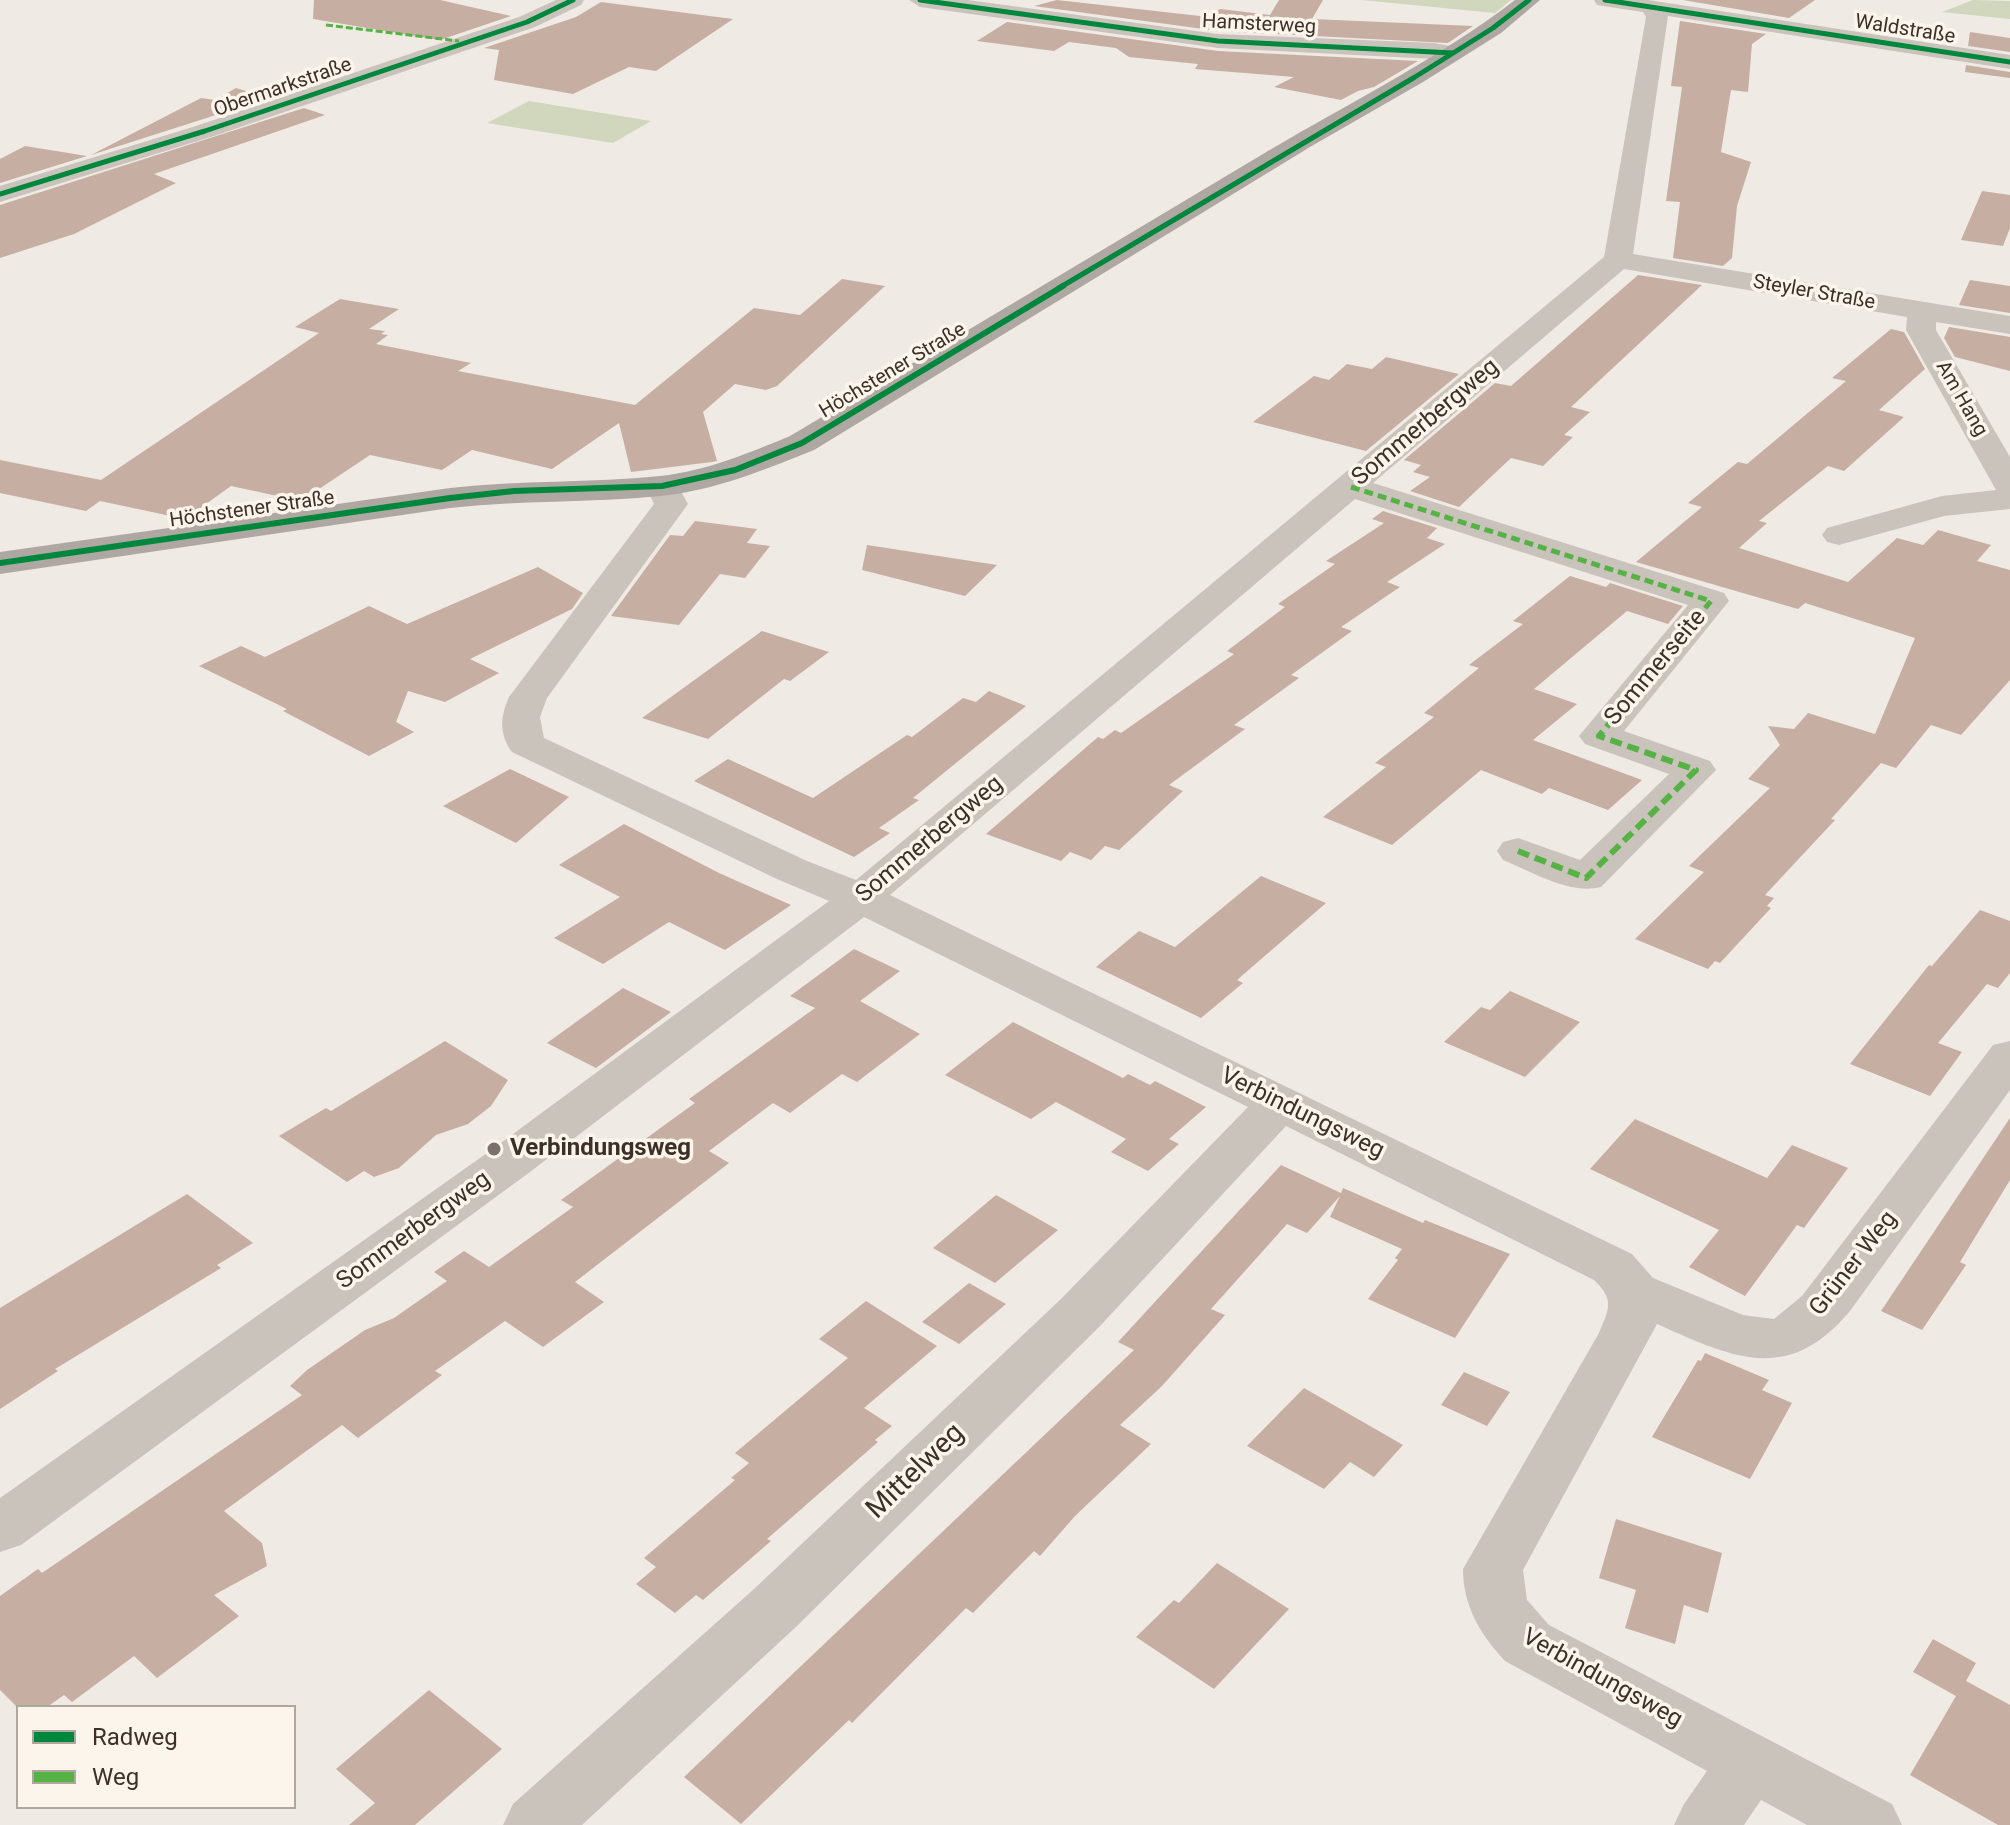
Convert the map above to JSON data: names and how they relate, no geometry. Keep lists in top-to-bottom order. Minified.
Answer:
{"streets":{"main road":["Höchstener Straße"],"street":["Hamsterweg","Waldstraße","Obermarkstraße","Steyler Straße","Am Hang","Sommerbergweg","Sommerseite","Verbindungsweg","Grüner Weg","Mittelweg"]},"crossings":[["Hamsterweg","Höchstener Straße"],["Steyler Straße","Am Hang"],["Steyler Straße","Sommerbergweg"],["Höchstener Straße","Verbindungsweg"],["Sommerbergweg","Sommerseite"],["Sommerbergweg","Verbindungsweg"],["Verbindungsweg","Grüner Weg"],["Verbindungsweg","Mittelweg"]],"places":["Verbindungsweg"],"legend":["Radweg","Weg"]}
